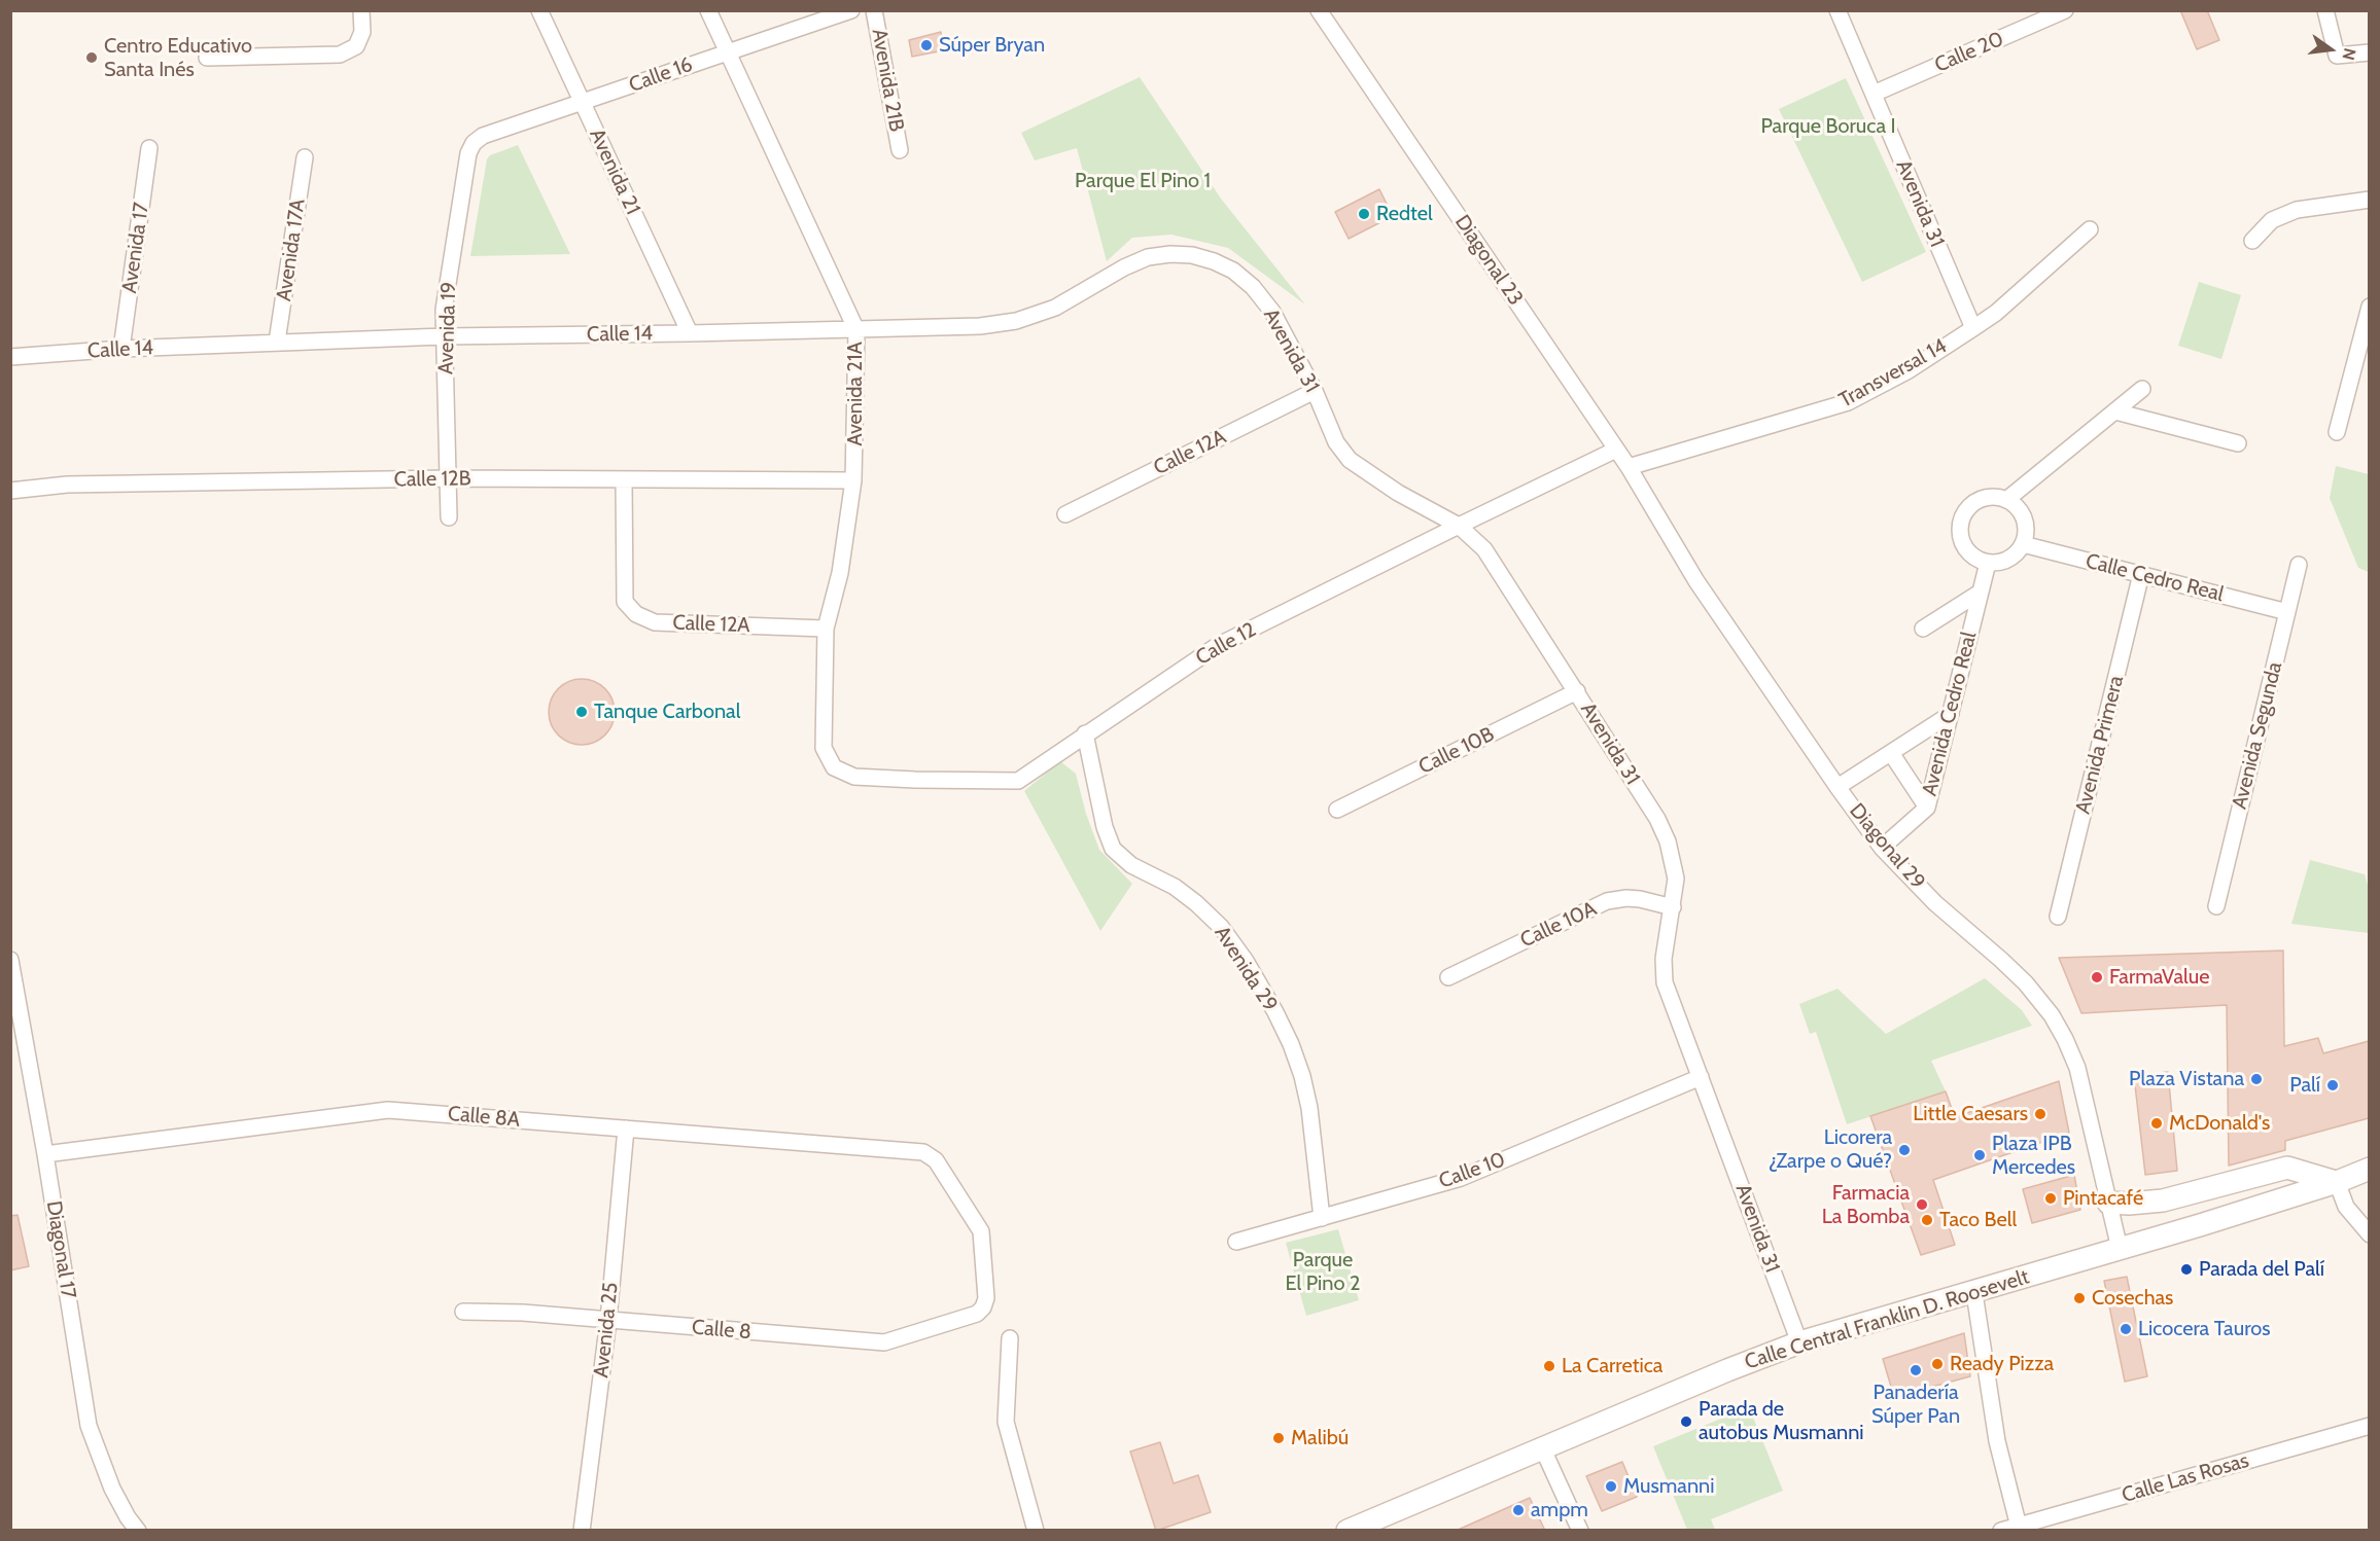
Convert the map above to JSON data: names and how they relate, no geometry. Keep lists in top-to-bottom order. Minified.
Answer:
{"streets":{"main road":["Calle Central Franklin D. Roosevelt"],"street":["Calle 20","Calle 16","Avenida 21B","Avenida 21","Avenida 31","Avenida 17","Avenida 17A","Diagonal 23","Avenida 19","Calle 14","Transversal 14","Avenida 21A","Calle 12A","Calle 12B","Calle Cedro Real","Calle 12","Avenida Cedro Real","Avenida Segunda","Avenida Primera","Calle 10B","Diagonal 29","Calle 10A","Avenida 29","Calle 8A","Calle 10","Diagonal 17","Avenida 25","Calle 8","Calle Las Rosas"]},"crossings":[["Calle 20","Avenida 31"],["Calle 16","Avenida 21"],["Calle 16","Avenida 19"],["Calle 16","Avenida 21A"],["Avenida 21","Calle 14"],["Avenida 31","Calle 14"],["Avenida 31","Transversal 14"],["Avenida 31","Calle 12A"],["Avenida 31","Calle 12"],["Avenida 31","Calle 10B"],["Avenida 31","Calle 10A"],["Avenida 31","Calle 10"],["Avenida 31","Calle Central Franklin D. Roosevelt"],["Avenida 17","Calle 14"],["Avenida 17A","Calle 14"],["Diagonal 23","Calle 12"],["Diagonal 23","Diagonal 29"],["Avenida 19","Calle 14"],["Avenida 19","Calle 12B"],["Calle 14","Avenida 21A"],["Transversal 14","Diagonal 29"],["Avenida 21A","Calle 12A"],["Avenida 21A","Calle 12B"],["Avenida 21A","Calle 12"],["Calle 12A","Calle 12B"],["Calle Cedro Real","Avenida Cedro Real"],["Calle Cedro Real","Avenida Segunda"],["Calle Cedro Real","Avenida Primera"],["Calle 12","Diagonal 29"],["Calle 12","Avenida 29"],["Avenida Cedro Real","Diagonal 29"],["Diagonal 29","Calle Central Franklin D. Roosevelt"],["Avenida 29","Calle 10"],["Calle 8A","Diagonal 17"],["Calle 8A","Avenida 25"],["Calle 8A","Calle 8"],["Avenida 25","Calle 8"]],"parks":["Parque Boruca I","Parque El Pino 1","Parque El Pino 2"],"places":["Súper Bryan","Centro Educativo Santa Inés","Redtel","Tanque Carbonal","FarmaValue","Plaza Vistana","Palí","Little Caesars","McDonald's","Licorera ¿Zarpe o Qué?","Plaza IPB Mercedes","Pintacafé","Farmacia La Bomba","Taco Bell","Parada del Palí","Cosechas","Licocera Tauros","Ready Pizza","La Carretica","Panadería Súper Pan","Parada de autobus Musmanni","Malibú","Musmanni","ampm"],"north":"right"}
